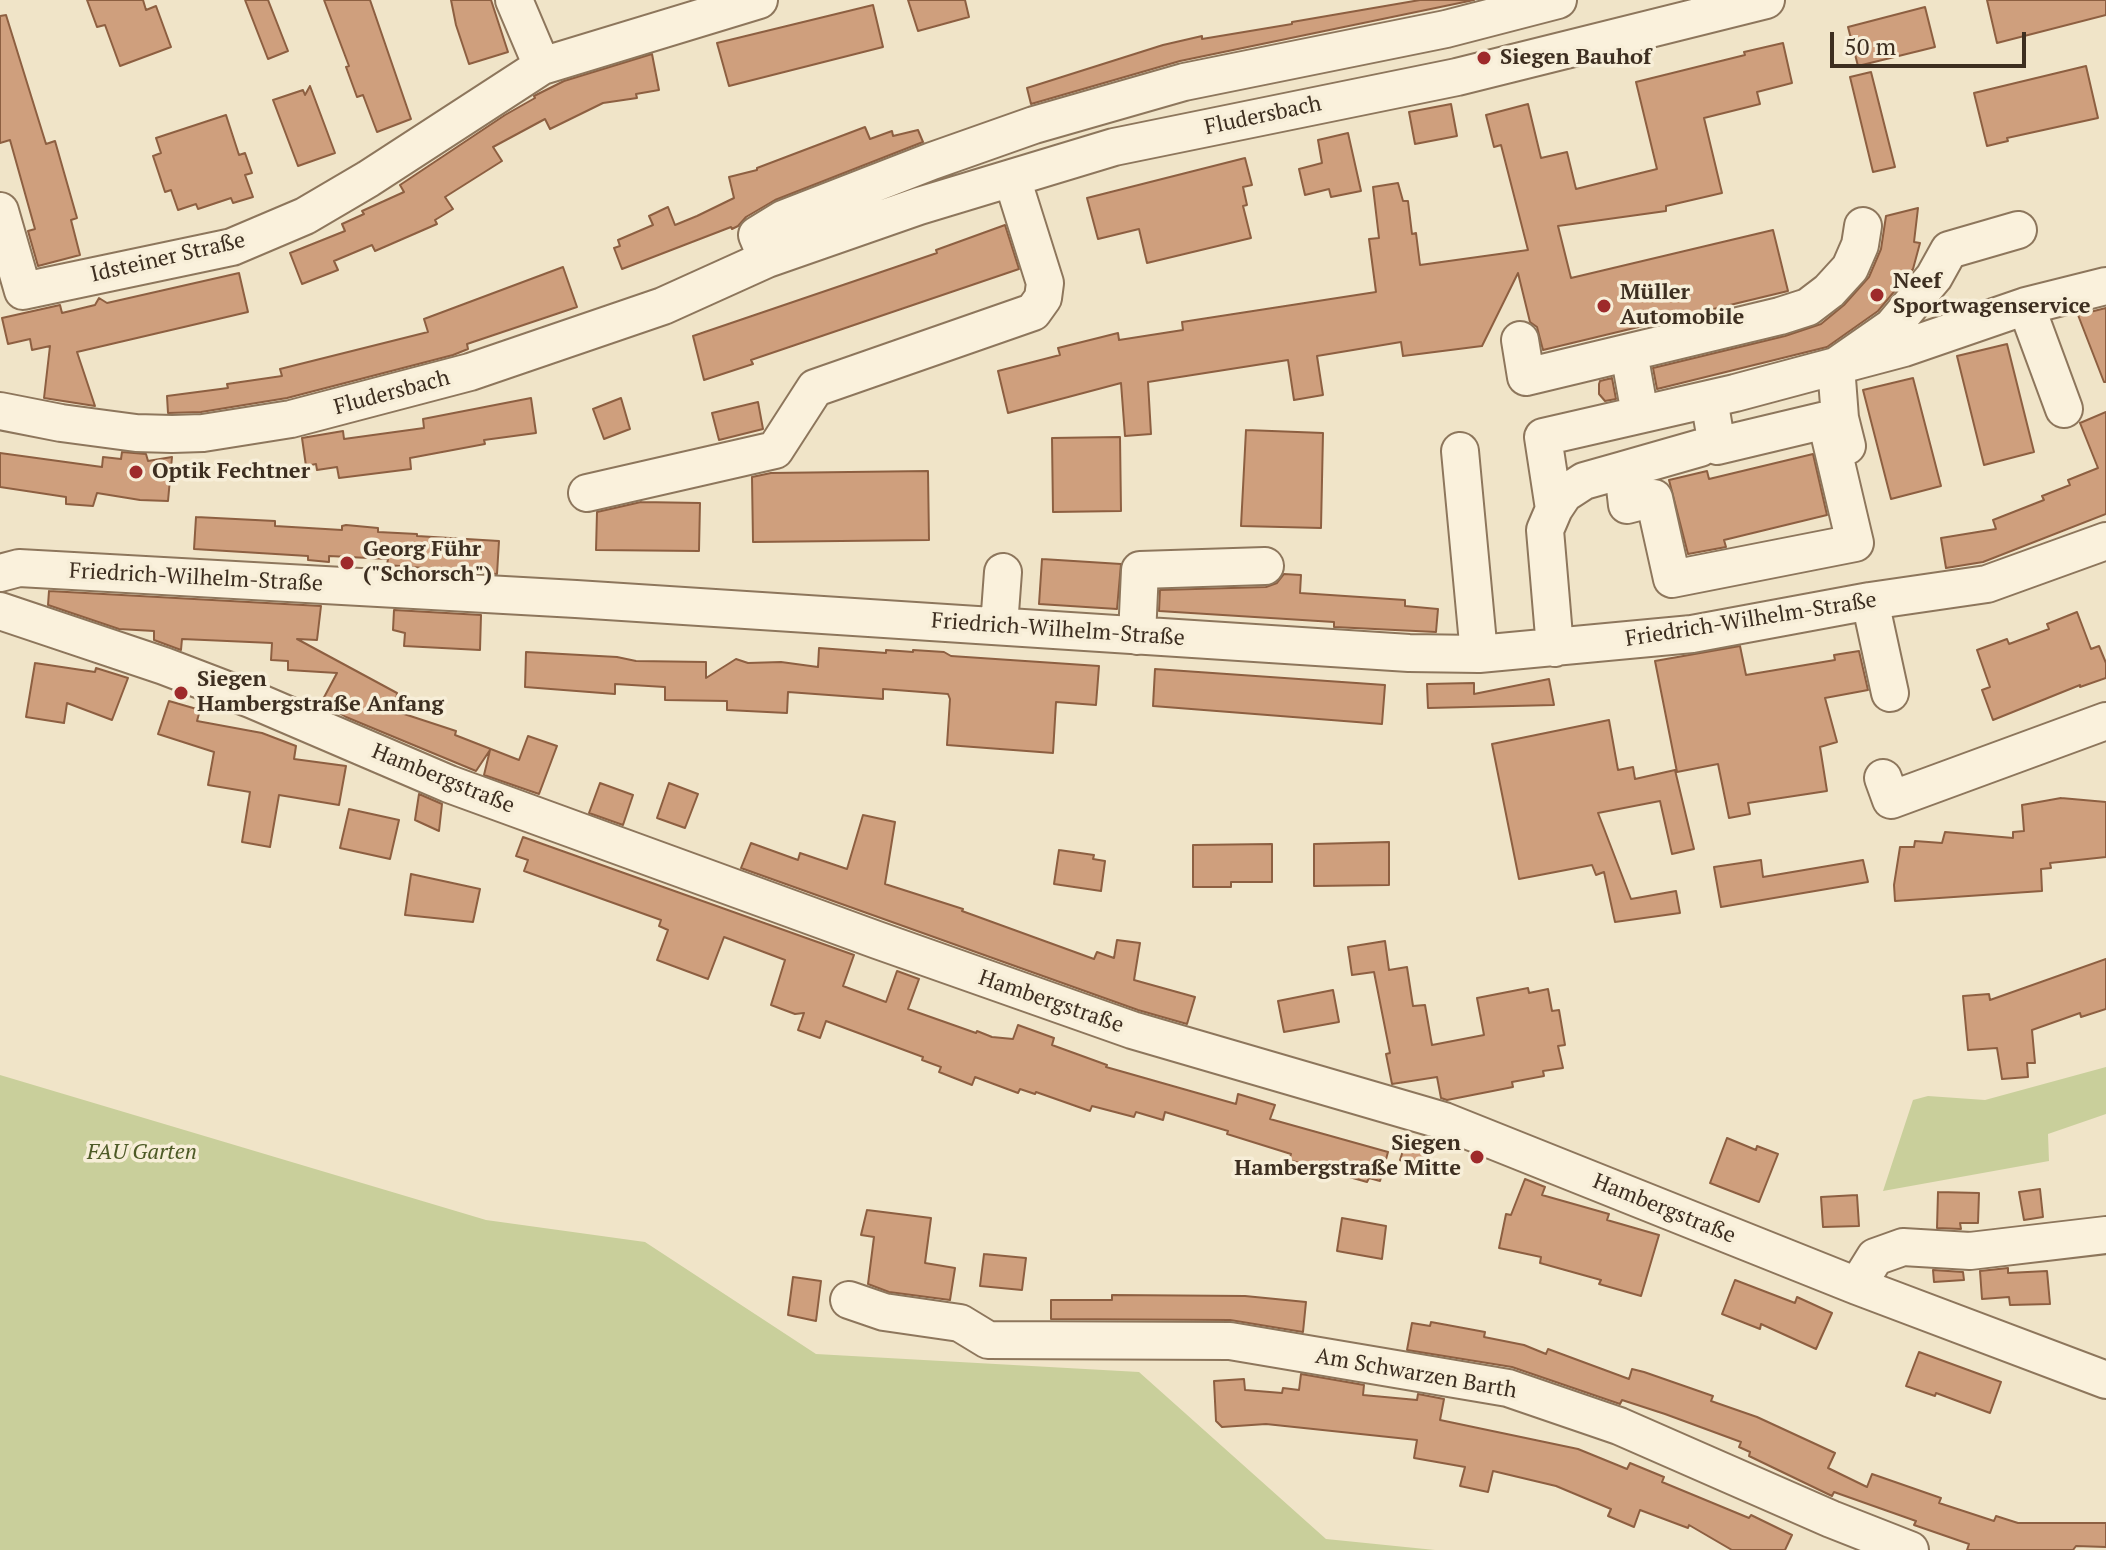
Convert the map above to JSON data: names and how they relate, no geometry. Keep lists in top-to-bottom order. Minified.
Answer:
{"streets":{"street":["Fludersbach","Idsteiner Straße","Friedrich-Wilhelm-Straße","Hambergstraße","Am Schwarzen Barth"]},"parks":["FAU Garten"],"places":["Siegen Bauhof","Neef Sportwagenservice","Müller Automobile","Optik Fechtner","Georg Führ (\"Schorsch\")","Siegen Hambergstraße Anfang","Siegen Hambergstraße Mitte"],"scale_bar":"50 m"}
